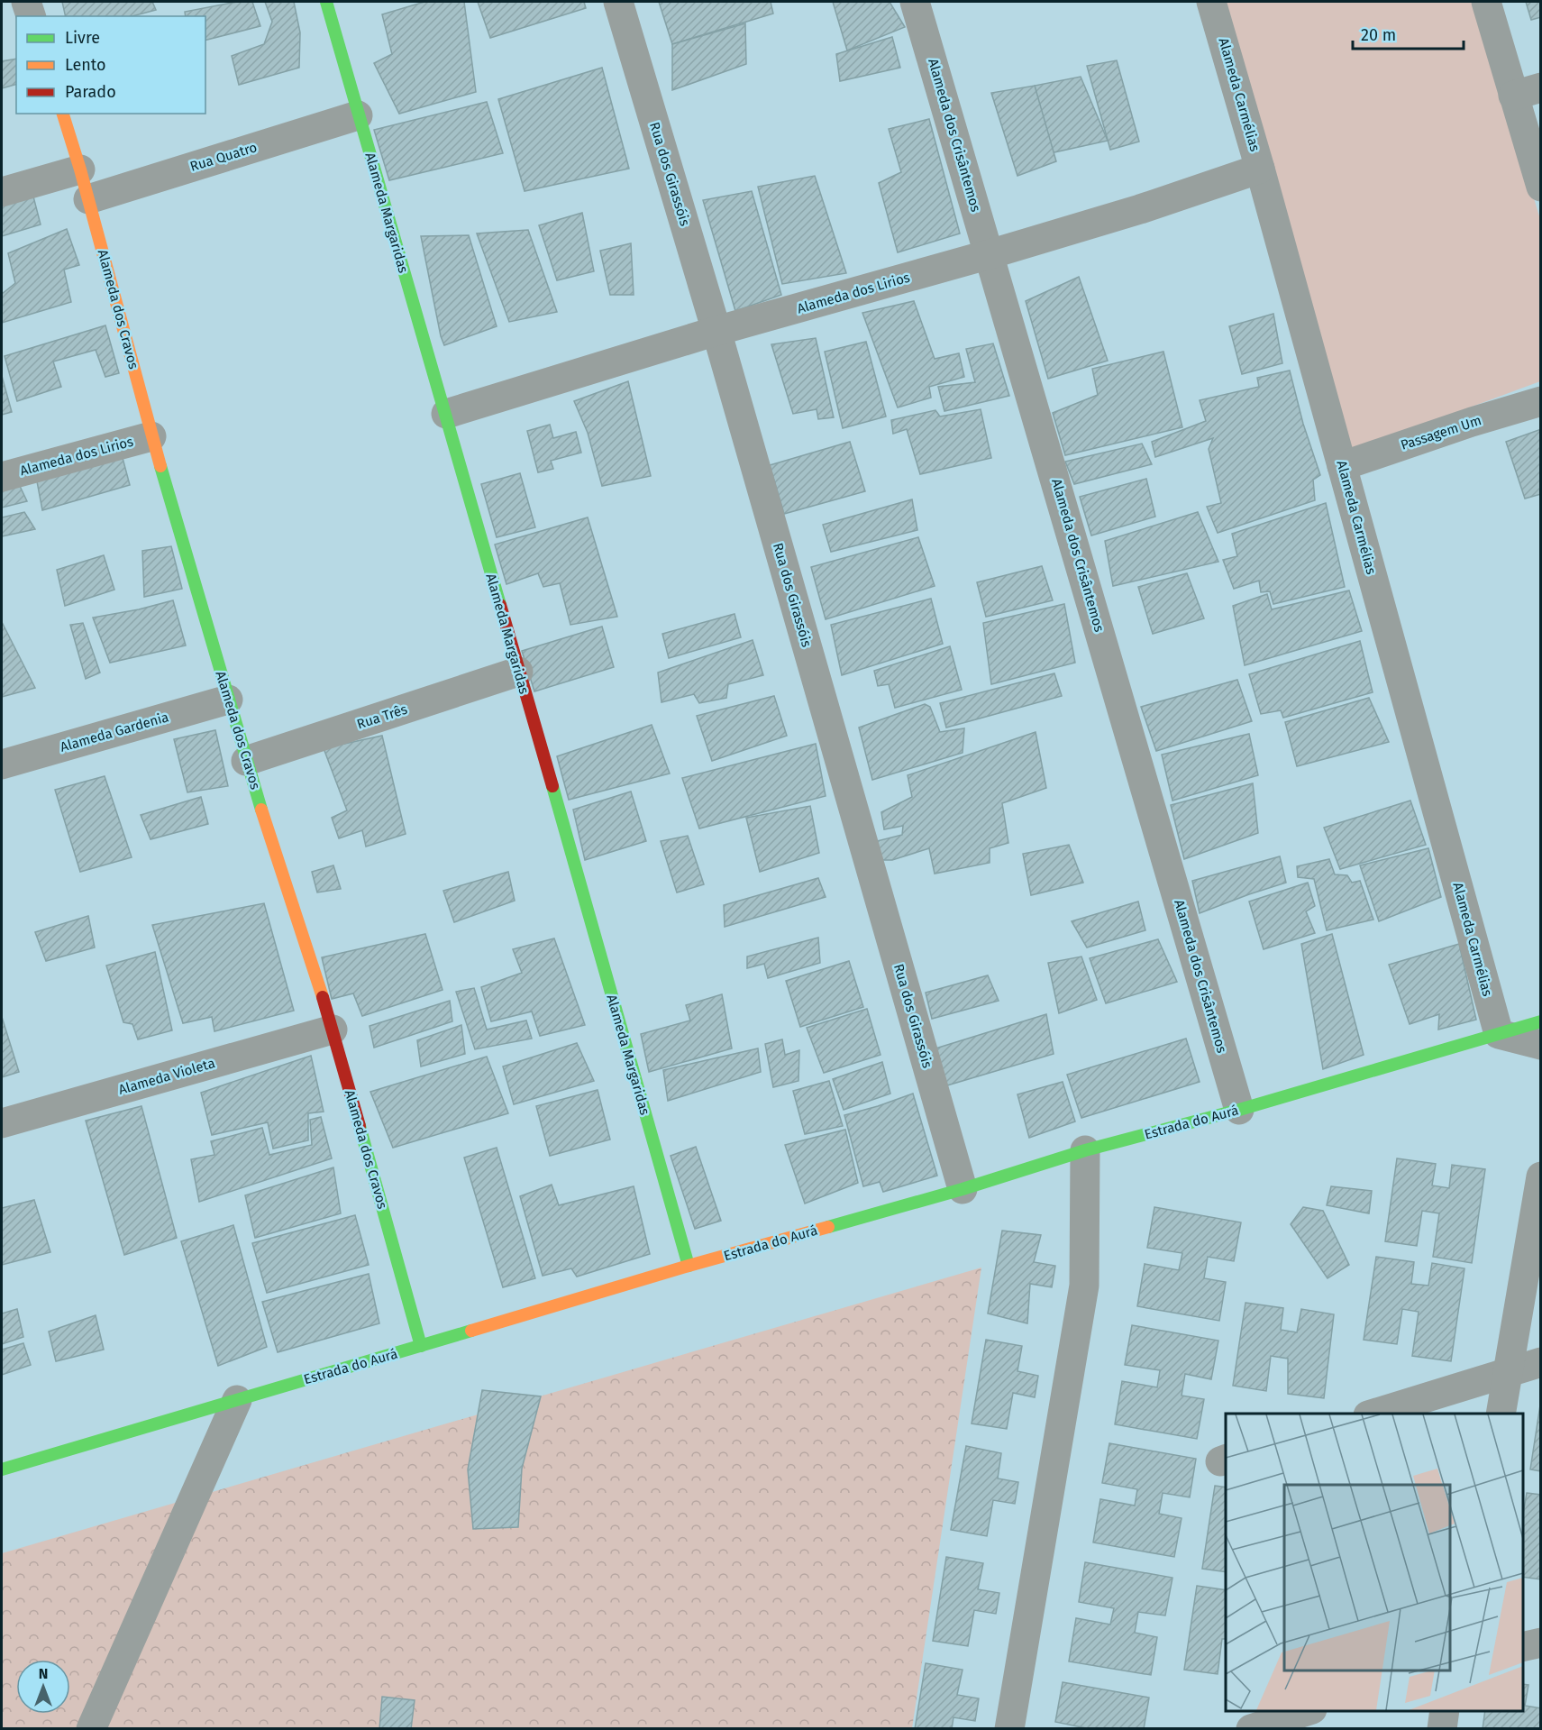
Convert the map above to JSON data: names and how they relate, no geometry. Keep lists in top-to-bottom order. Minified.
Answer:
{"streets":{"street":["Alameda Carmélias","Alameda dos Crisântemos","Rua Quatro","Rua dos Girassóis","Alameda Margaridas","Alameda dos Lirios","Alameda dos Cravos","Passagem Um","Rua Três","Alameda Gardenia","Alameda Violeta","Estrada do Aurá"]},"crossings":[["Alameda Carmélias","Alameda dos Lirios"],["Alameda Carmélias","Passagem Um"],["Alameda Carmélias","Estrada do Aurá"],["Alameda dos Crisântemos","Alameda dos Lirios"],["Alameda dos Crisântemos","Estrada do Aurá"],["Rua Quatro","Alameda Margaridas"],["Rua Quatro","Alameda dos Cravos"],["Rua dos Girassóis","Alameda dos Lirios"],["Rua dos Girassóis","Estrada do Aurá"],["Alameda Margaridas","Alameda dos Lirios"],["Alameda Margaridas","Rua Três"],["Alameda Margaridas","Estrada do Aurá"],["Alameda dos Lirios","Alameda dos Cravos"],["Alameda dos Cravos","Rua Três"],["Alameda dos Cravos","Alameda Gardenia"],["Alameda dos Cravos","Alameda Violeta"],["Alameda dos Cravos","Estrada do Aurá"]],"legend":["Livre","Lento","Parado"],"scale_bar":"20 m","north":"top"}
